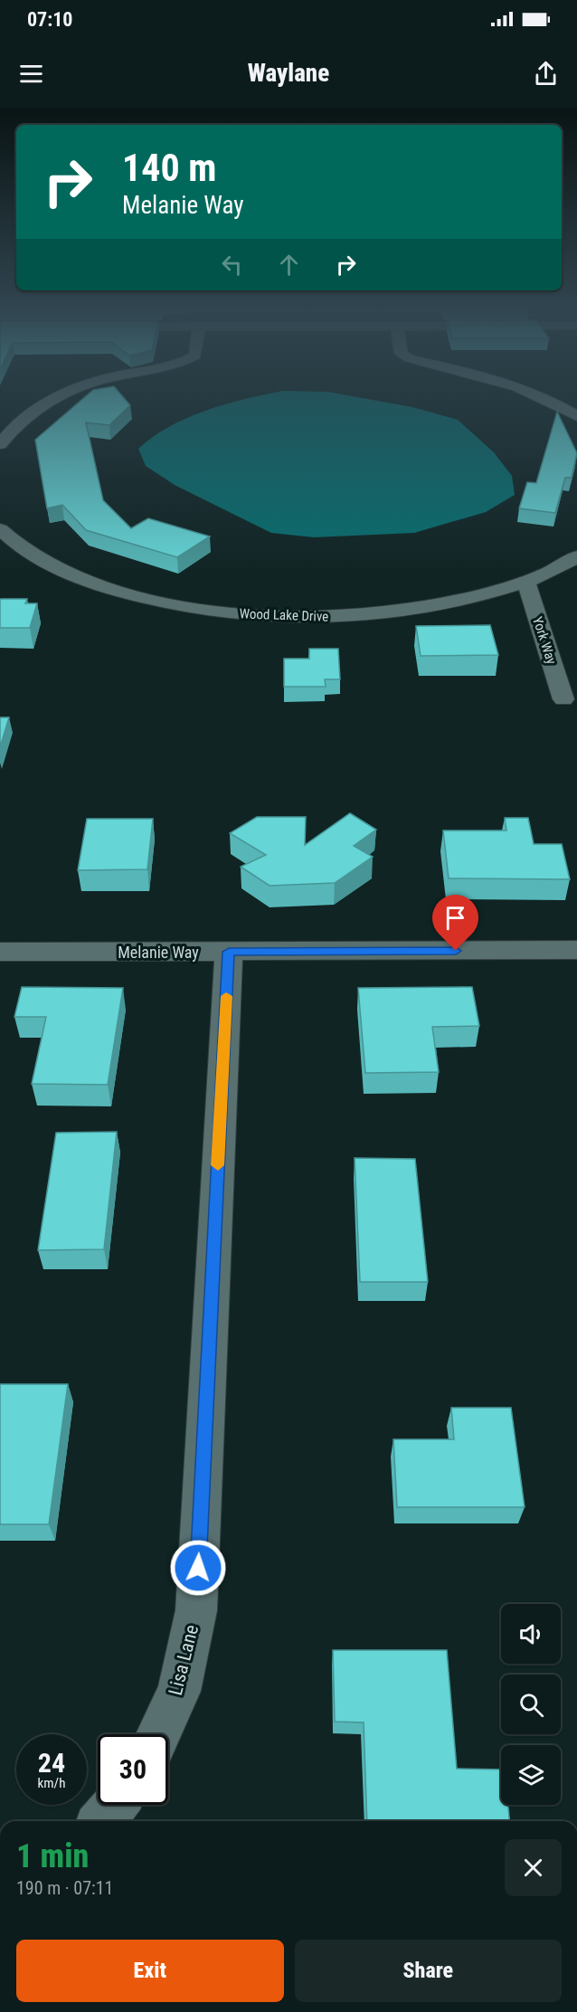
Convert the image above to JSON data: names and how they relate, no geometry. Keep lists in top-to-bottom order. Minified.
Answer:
{"streets":{"street":["Wood Lake Drive","York Way","Melanie Way","Lisa Lane"]},"crossings":[["Wood Lake Drive","York Way"],["Melanie Way","Lisa Lane"]],"page":{"status":"07:10","header":"Waylane","turn":["140 m","Melanie Way"],"speed":"24 km/h","limit":"30","heading":["1 min","190 m · 07:11"],"buttons":["Exit","Share"]}}
